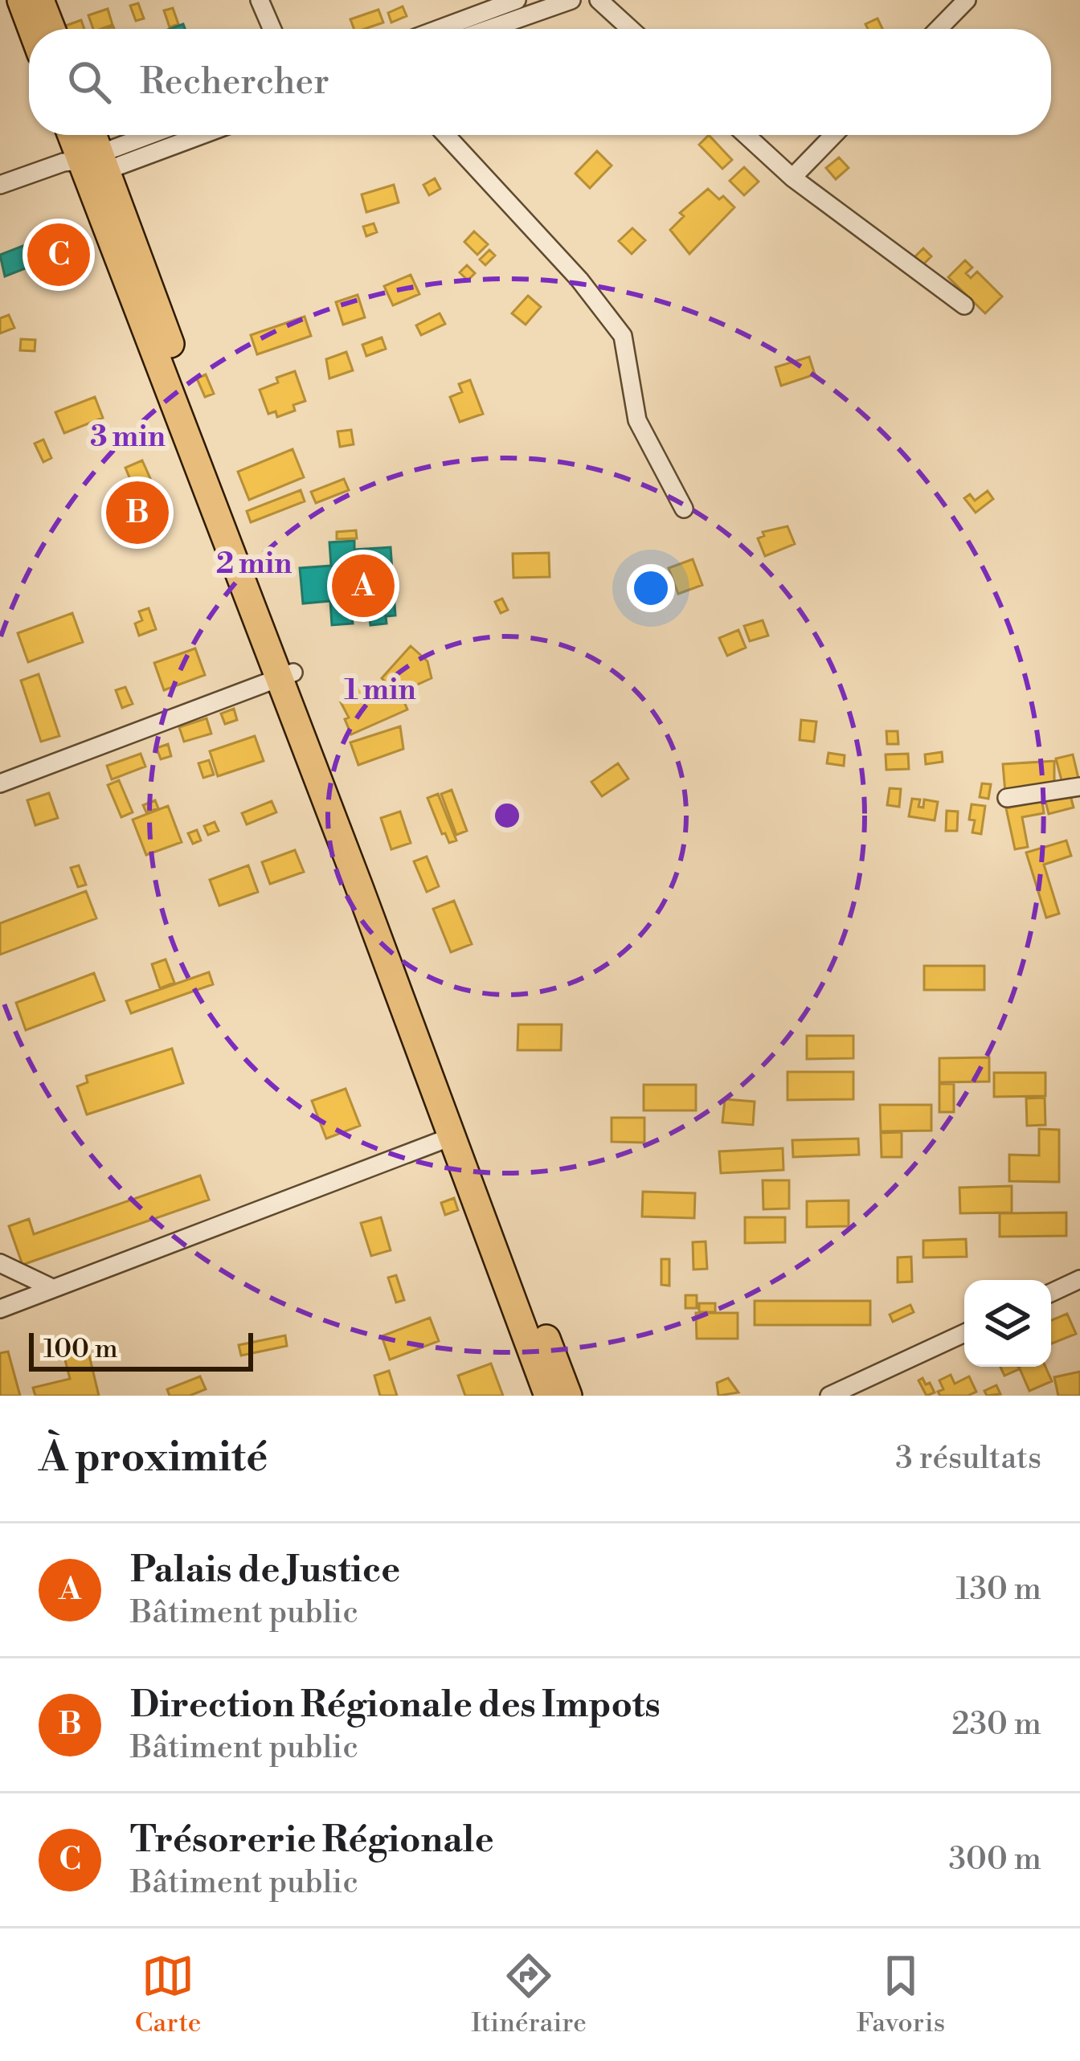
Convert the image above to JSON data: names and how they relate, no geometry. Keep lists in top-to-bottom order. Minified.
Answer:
{"scale_bar":"100 m","page":{"search":"Rechercher","pins":["C","B","A"],"scale":"100 m","heading":["À proximité","3 résultats"],"list":[{"mark":"A","name":"Palais de Justice","note":"Bâtiment public","value":"130 m"},{"mark":"B","name":"Direction Régionale des Impots","note":"Bâtiment public","value":"230 m"},{"mark":"C","name":"Trésorerie Régionale","note":"Bâtiment public","value":"300 m"}],"nav":["Carte","Itinéraire","Favoris"]},"rings":["3 min","2 min","1 min"]}
